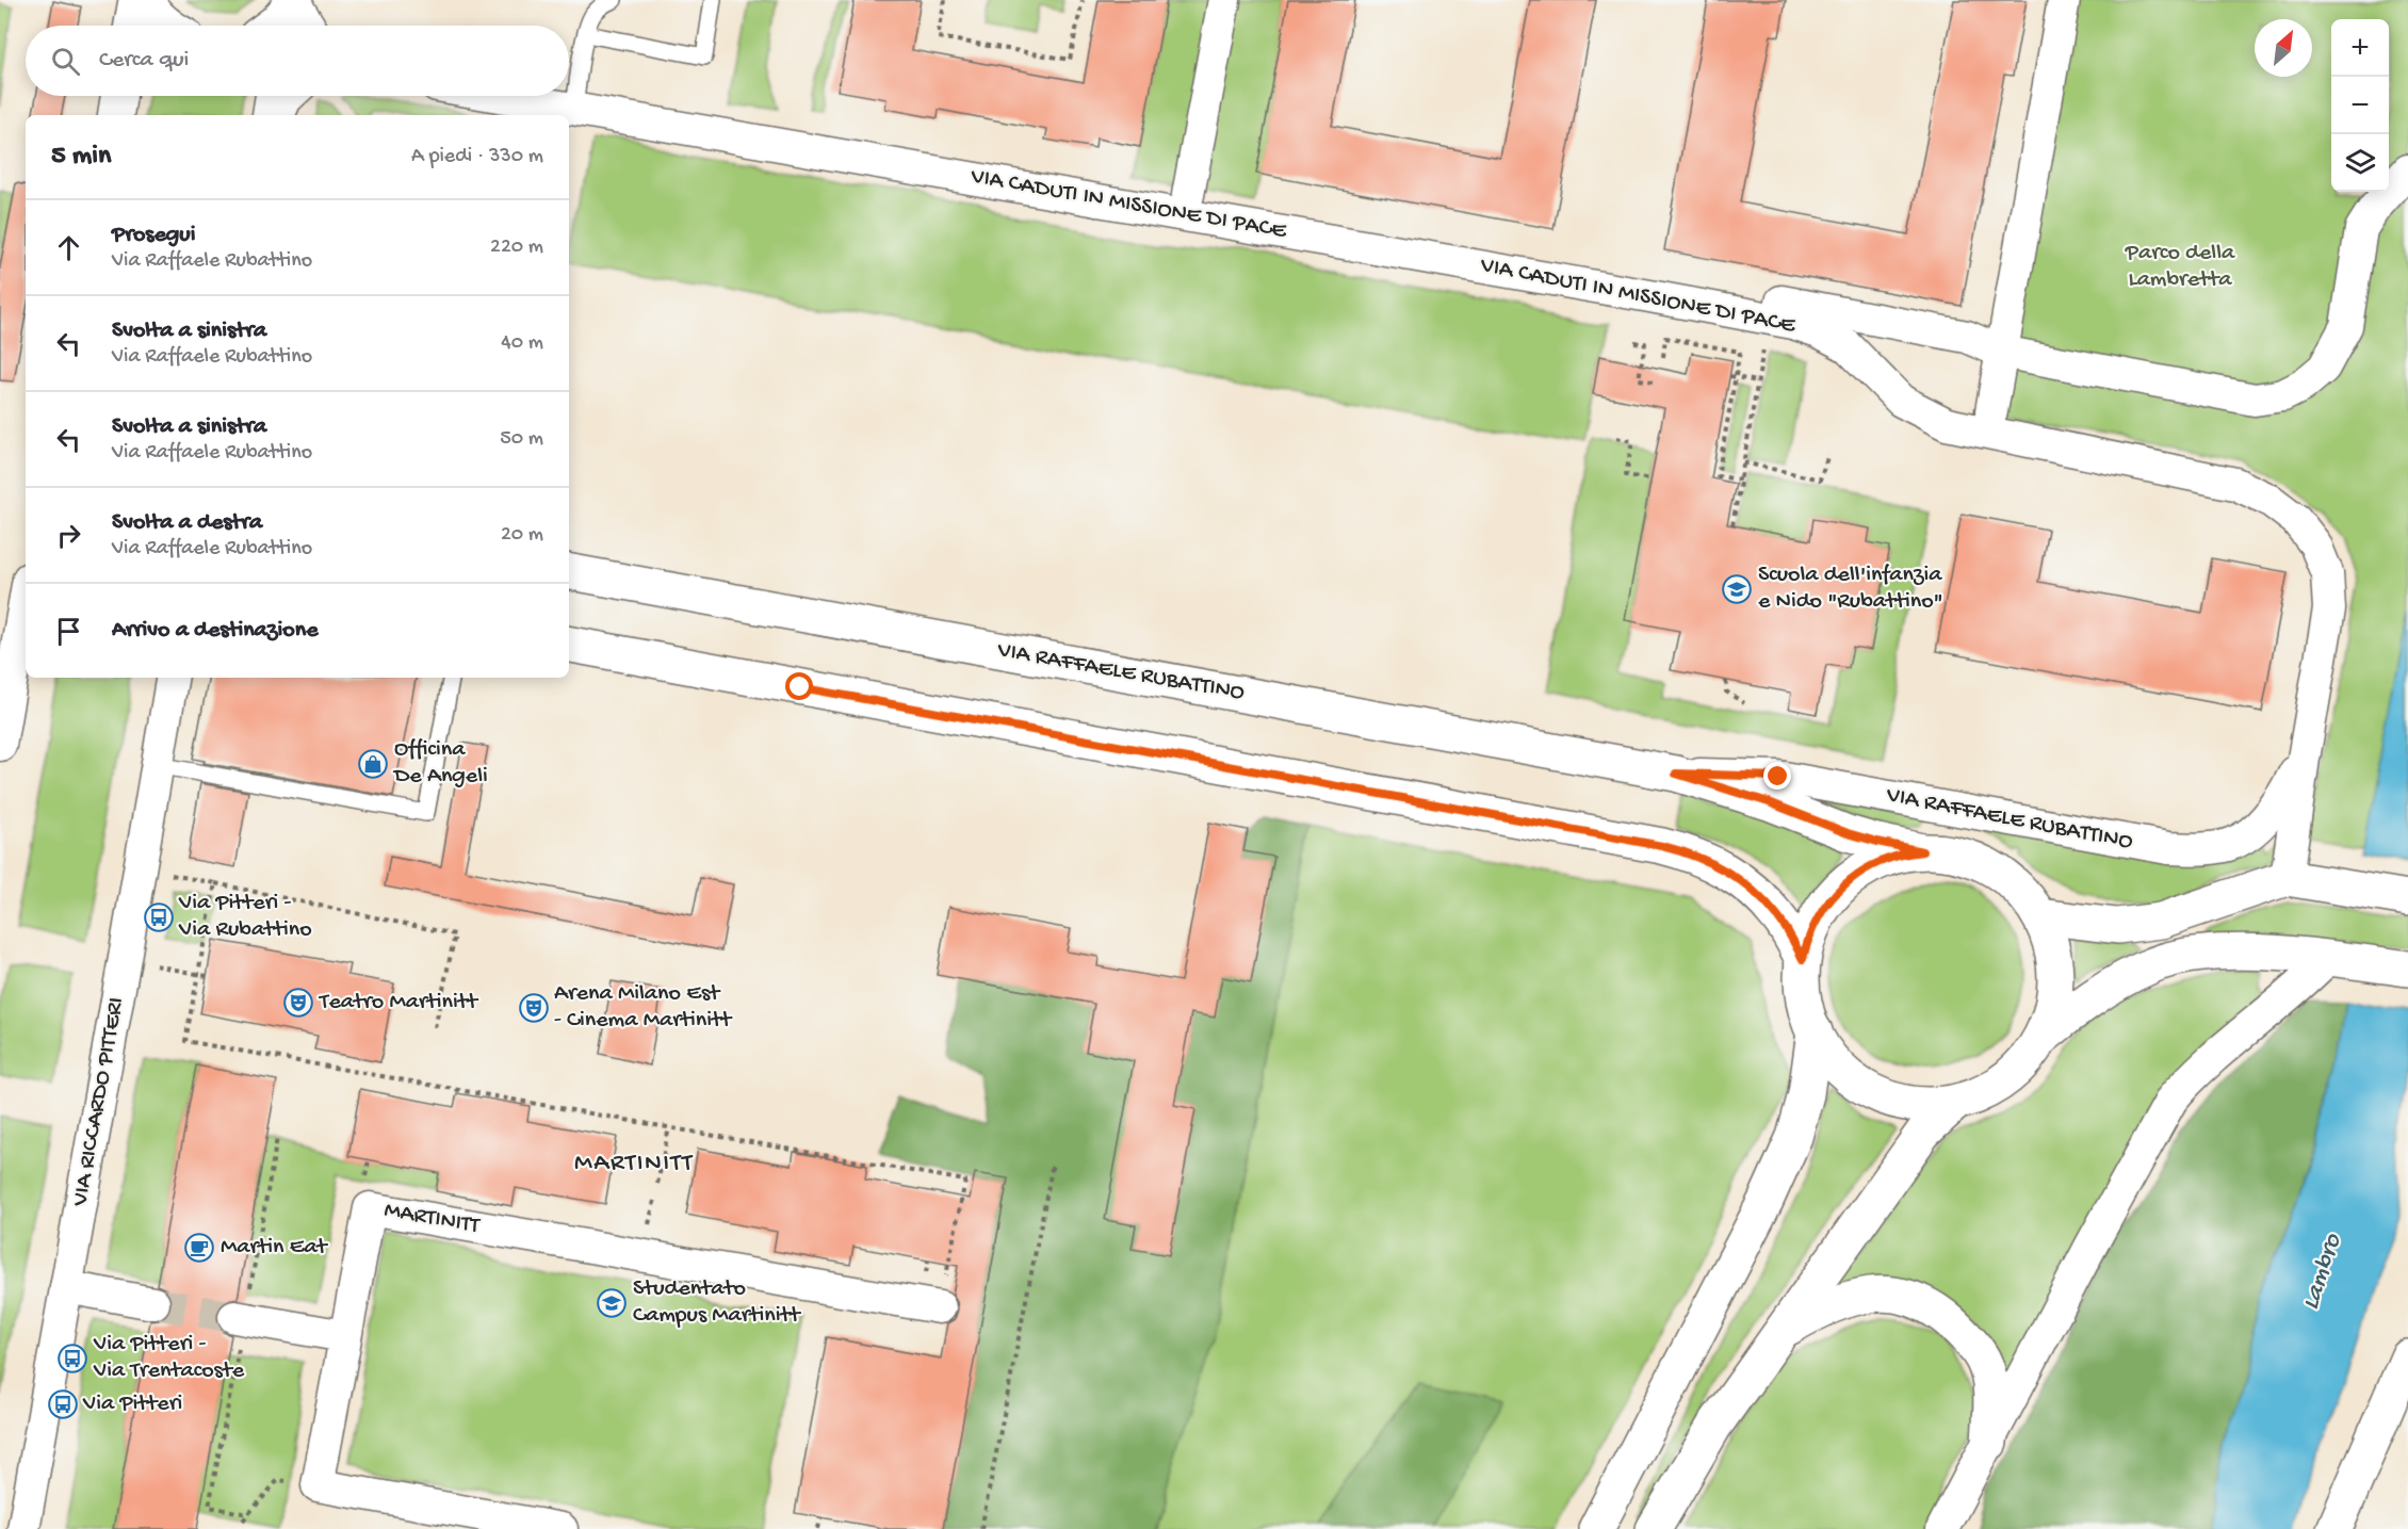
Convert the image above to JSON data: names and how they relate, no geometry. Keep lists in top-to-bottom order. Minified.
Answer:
{"streets":{"main road":["VIA RAFFAELE RUBATTINO"],"street":["VIA CADUTI IN MISSIONE DI PACE","VIA RICCARDO PITTERI","MARTINITT"]},"crossings":[["VIA CADUTI IN MISSIONE DI PACE","VIA RAFFAELE RUBATTINO"]],"districts":["MARTINITT"],"water":["Lambro"],"parks":["Parco della Lambretta"],"places":{"school or university":["Scuola dell'infanzia e Nido \"Rubattino\"","Studentato Campus Martinitt"],"shop":["Officina De Angeli"],"bus stop":["Via Pitteri - Via Rubattino","Via Pitteri - Via Trentacoste","Via Pitteri"],"theatre":["Teatro Martinitt","Arena Milano Est - Cinema Martinitt"],"cafe":["Martin Eat"]},"north":"top right","page":{"map_buttons":["+","−"],"search":"Cerca qui","heading":["5 min","A piedi · 330 m"],"list":[["Prosegui","Via Raffaele Rubattino","220 m"],["Svolta a sinistra","Via Raffaele Rubattino","40 m"],["Svolta a sinistra","Via Raffaele Rubattino","50 m"],["Svolta a destra","Via Raffaele Rubattino","20 m"],"Arrivo a destinazione"]}}
